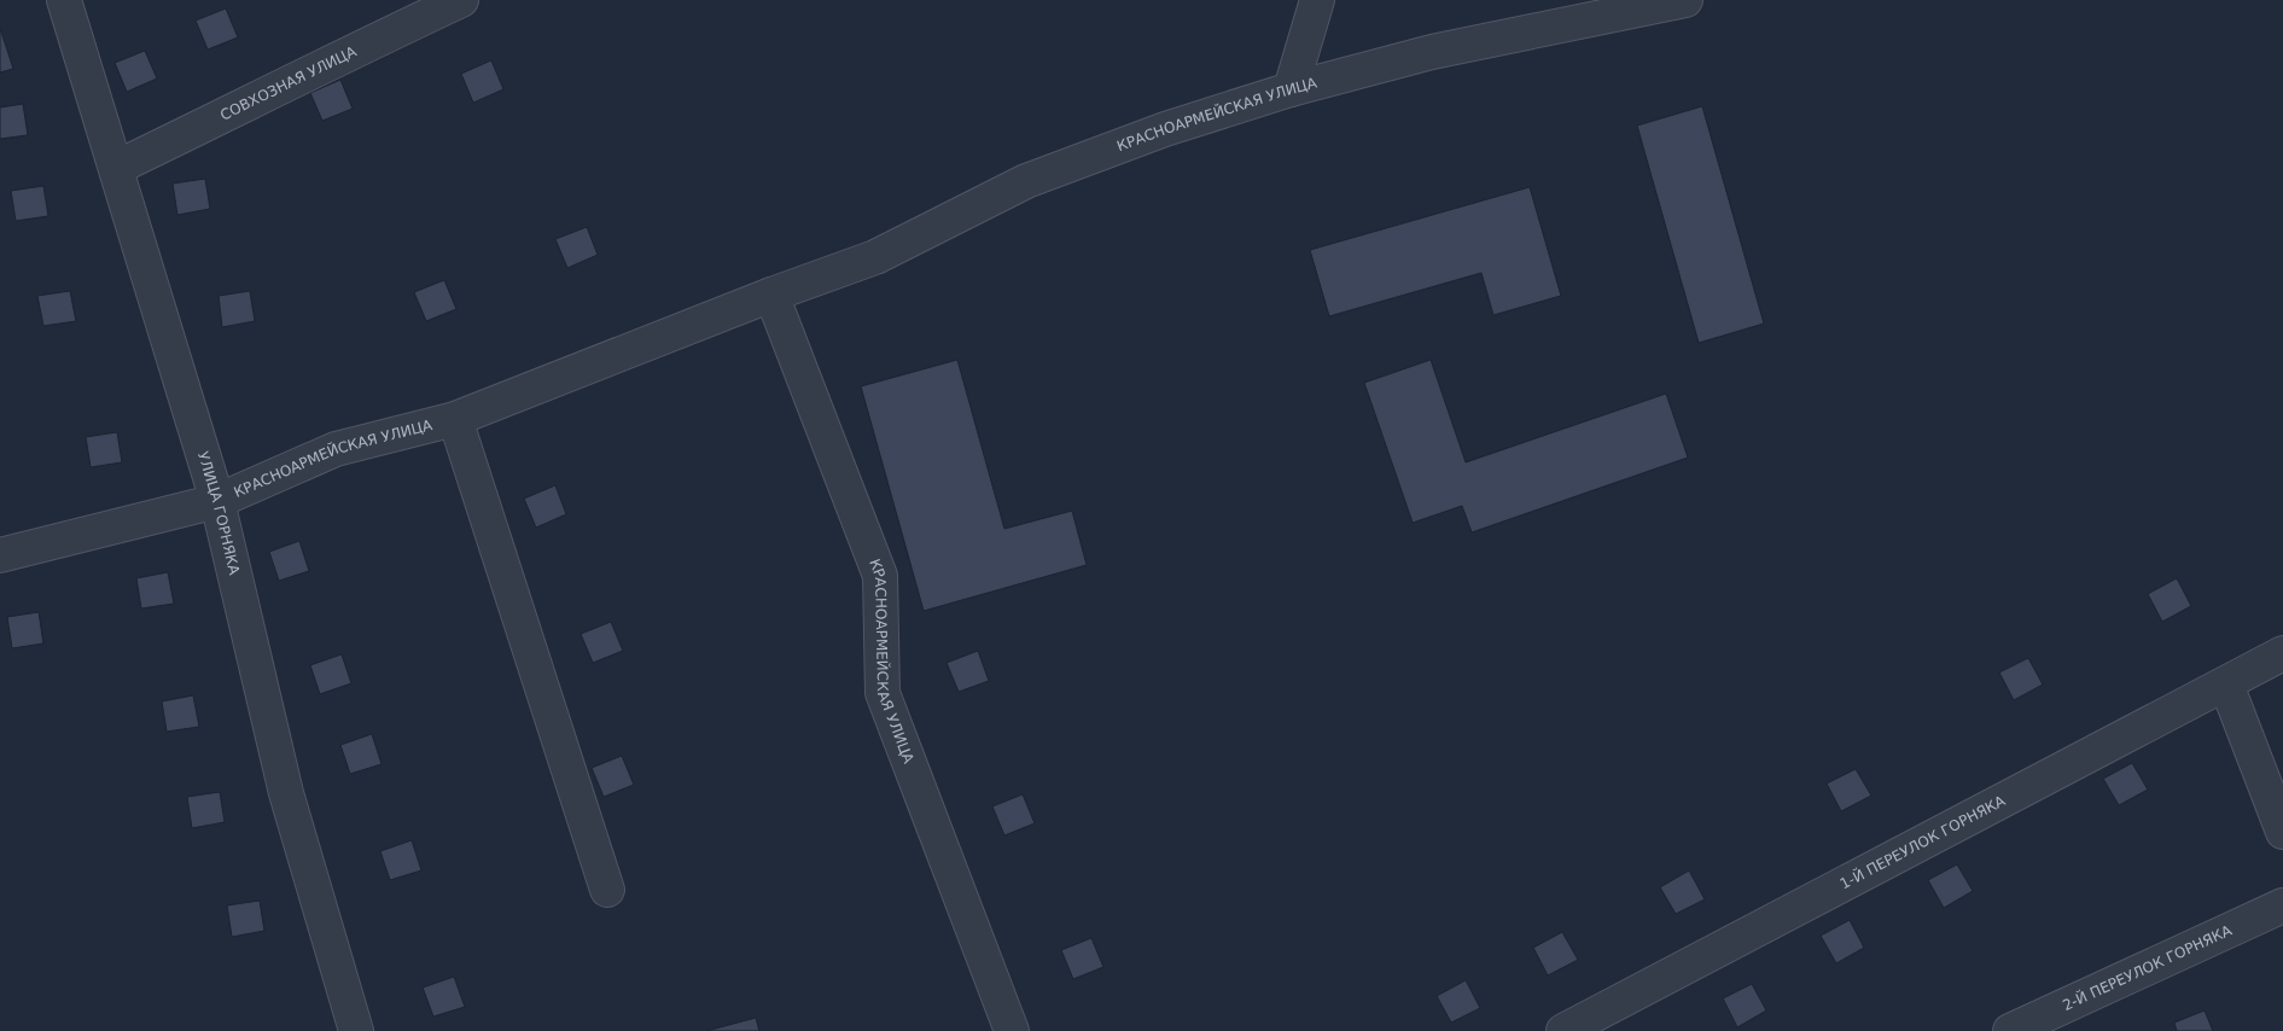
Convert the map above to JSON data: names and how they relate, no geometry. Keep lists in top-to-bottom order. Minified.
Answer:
{"streets":{"street":["СОВХОЗНАЯ УЛИЦА","КРАСНОАРМЕЙСКАЯ УЛИЦА","УЛИЦА ГОРНЯКА","1-Й ПЕРЕУЛОК ГОРНЯКА","2-Й ПЕРЕУЛОК ГОРНЯКА"]},"crossings":[["СОВХОЗНАЯ УЛИЦА","УЛИЦА ГОРНЯКА"],["КРАСНОАРМЕЙСКАЯ УЛИЦА","УЛИЦА ГОРНЯКА"]]}
